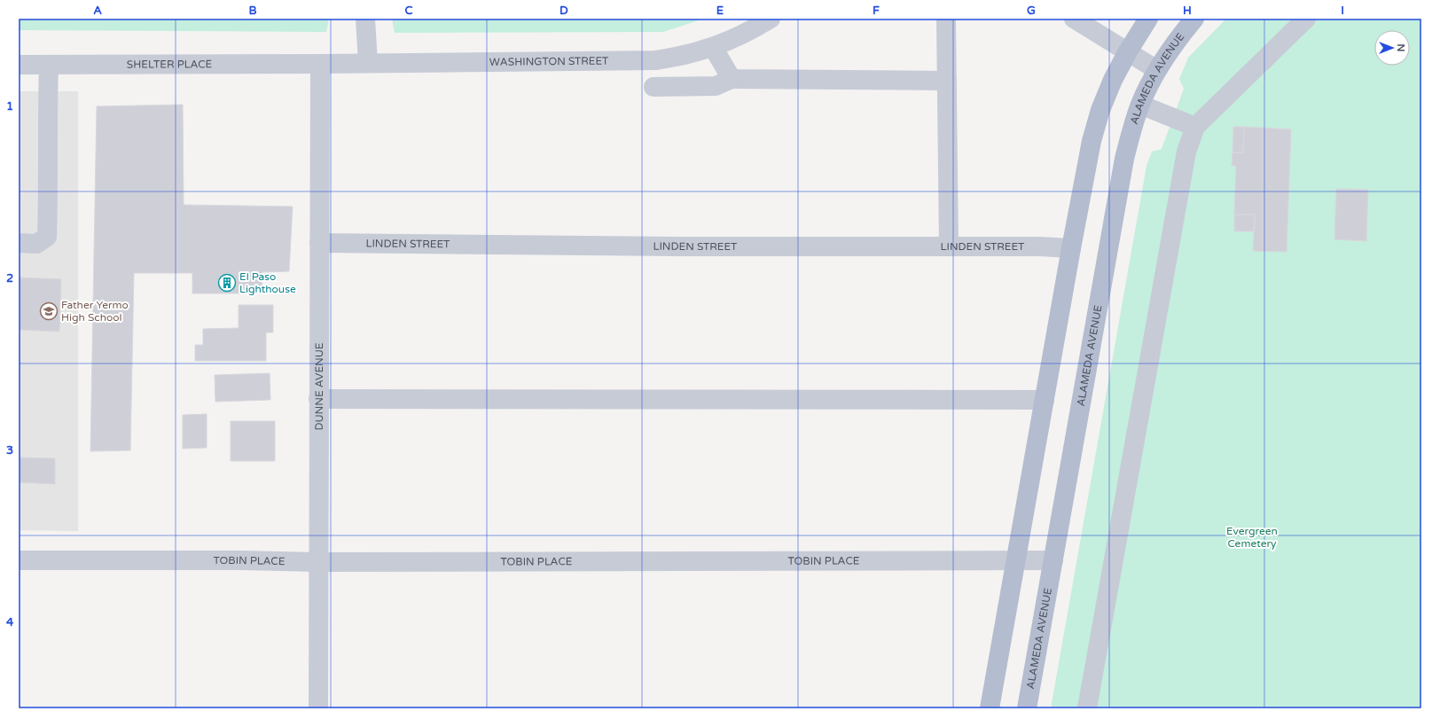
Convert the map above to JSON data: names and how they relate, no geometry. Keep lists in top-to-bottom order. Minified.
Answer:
{"streets":{"main road":["ALAMEDA AVENUE"],"street":["WASHINGTON STREET","SHELTER PLACE","LINDEN STREET","DUNNE AVENUE","TOBIN PLACE"]},"crossings":[["WASHINGTON STREET","SHELTER PLACE"],["WASHINGTON STREET","DUNNE AVENUE"],["SHELTER PLACE","DUNNE AVENUE"],["ALAMEDA AVENUE","TOBIN PLACE"],["LINDEN STREET","DUNNE AVENUE"],["DUNNE AVENUE","TOBIN PLACE"]],"parks":["Evergreen Cemetery"],"places":{"building":["El Paso Lighthouse"],"school or university":["Father Yermo High School"]},"north":"right","grid":{"columns":["A","B","C","D","E","F","G","H","I"],"rows":["1","2","3","4"]}}
